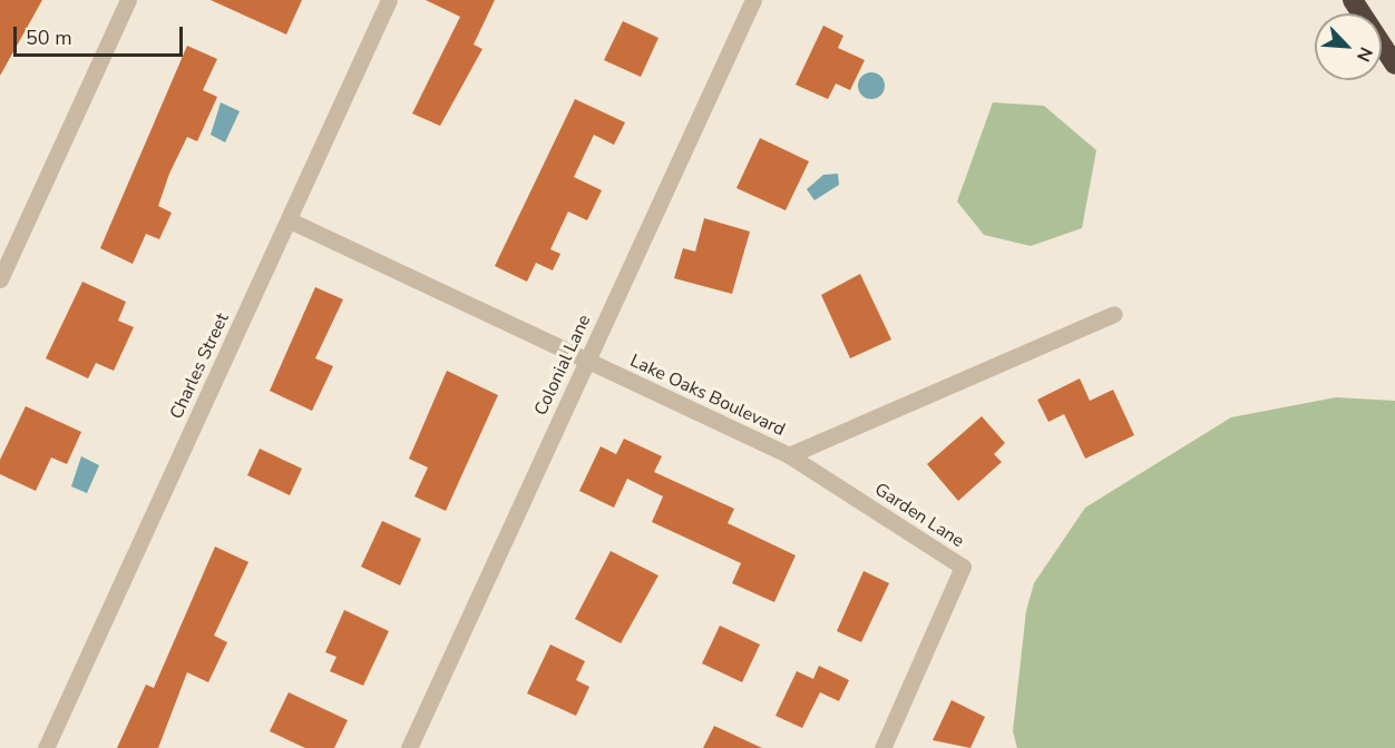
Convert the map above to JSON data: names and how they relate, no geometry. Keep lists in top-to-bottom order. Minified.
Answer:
{"streets":{"street":["Colonial Lane","Charles Street","Lake Oaks Boulevard","Garden Lane"]},"crossings":[["Colonial Lane","Lake Oaks Boulevard"],["Charles Street","Lake Oaks Boulevard"],["Lake Oaks Boulevard","Garden Lane"]],"scale_bar":"50 m","north":"bottom right"}
